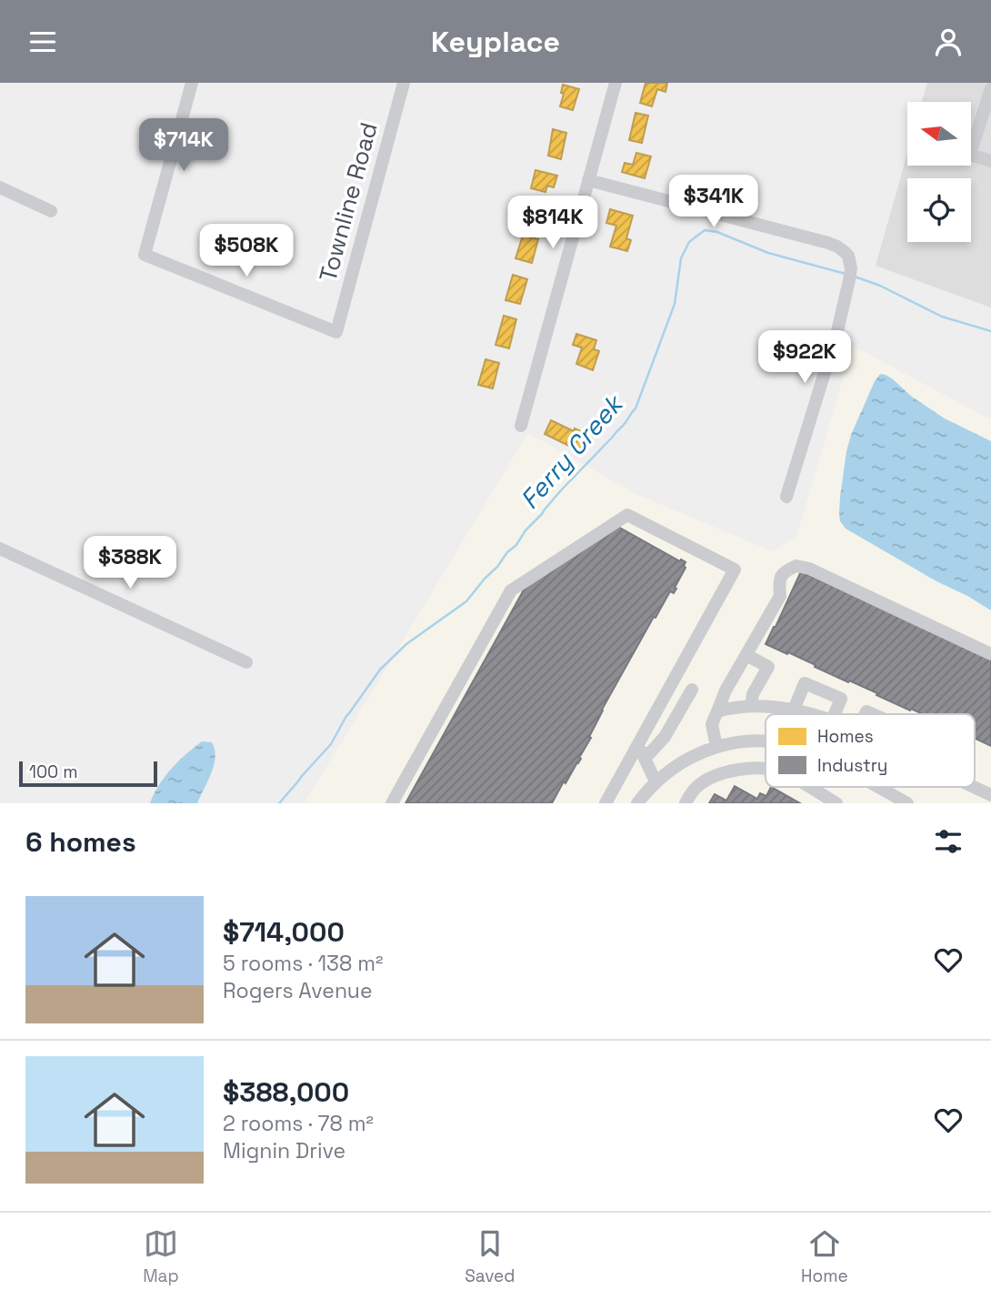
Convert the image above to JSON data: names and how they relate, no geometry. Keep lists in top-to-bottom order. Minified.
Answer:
{"streets":{"street":["Townline Road"]},"water":["Ferry Creek"],"legend":["Homes","Industry"],"scale_bar":"100 m","north":"left","page":{"header":"Keyplace","price":["$714K","$341K","$814K","$508K","$922K","$388K"],"scale":"100 m","heading":"6 homes","list":[{"name":"$714,000","note":"5 rooms · 138 m² · Rogers Avenue"},{"name":"$388,000","note":"2 rooms · 78 m² · Mignin Drive"}],"tabs":["Map","Saved","Home"]}}
